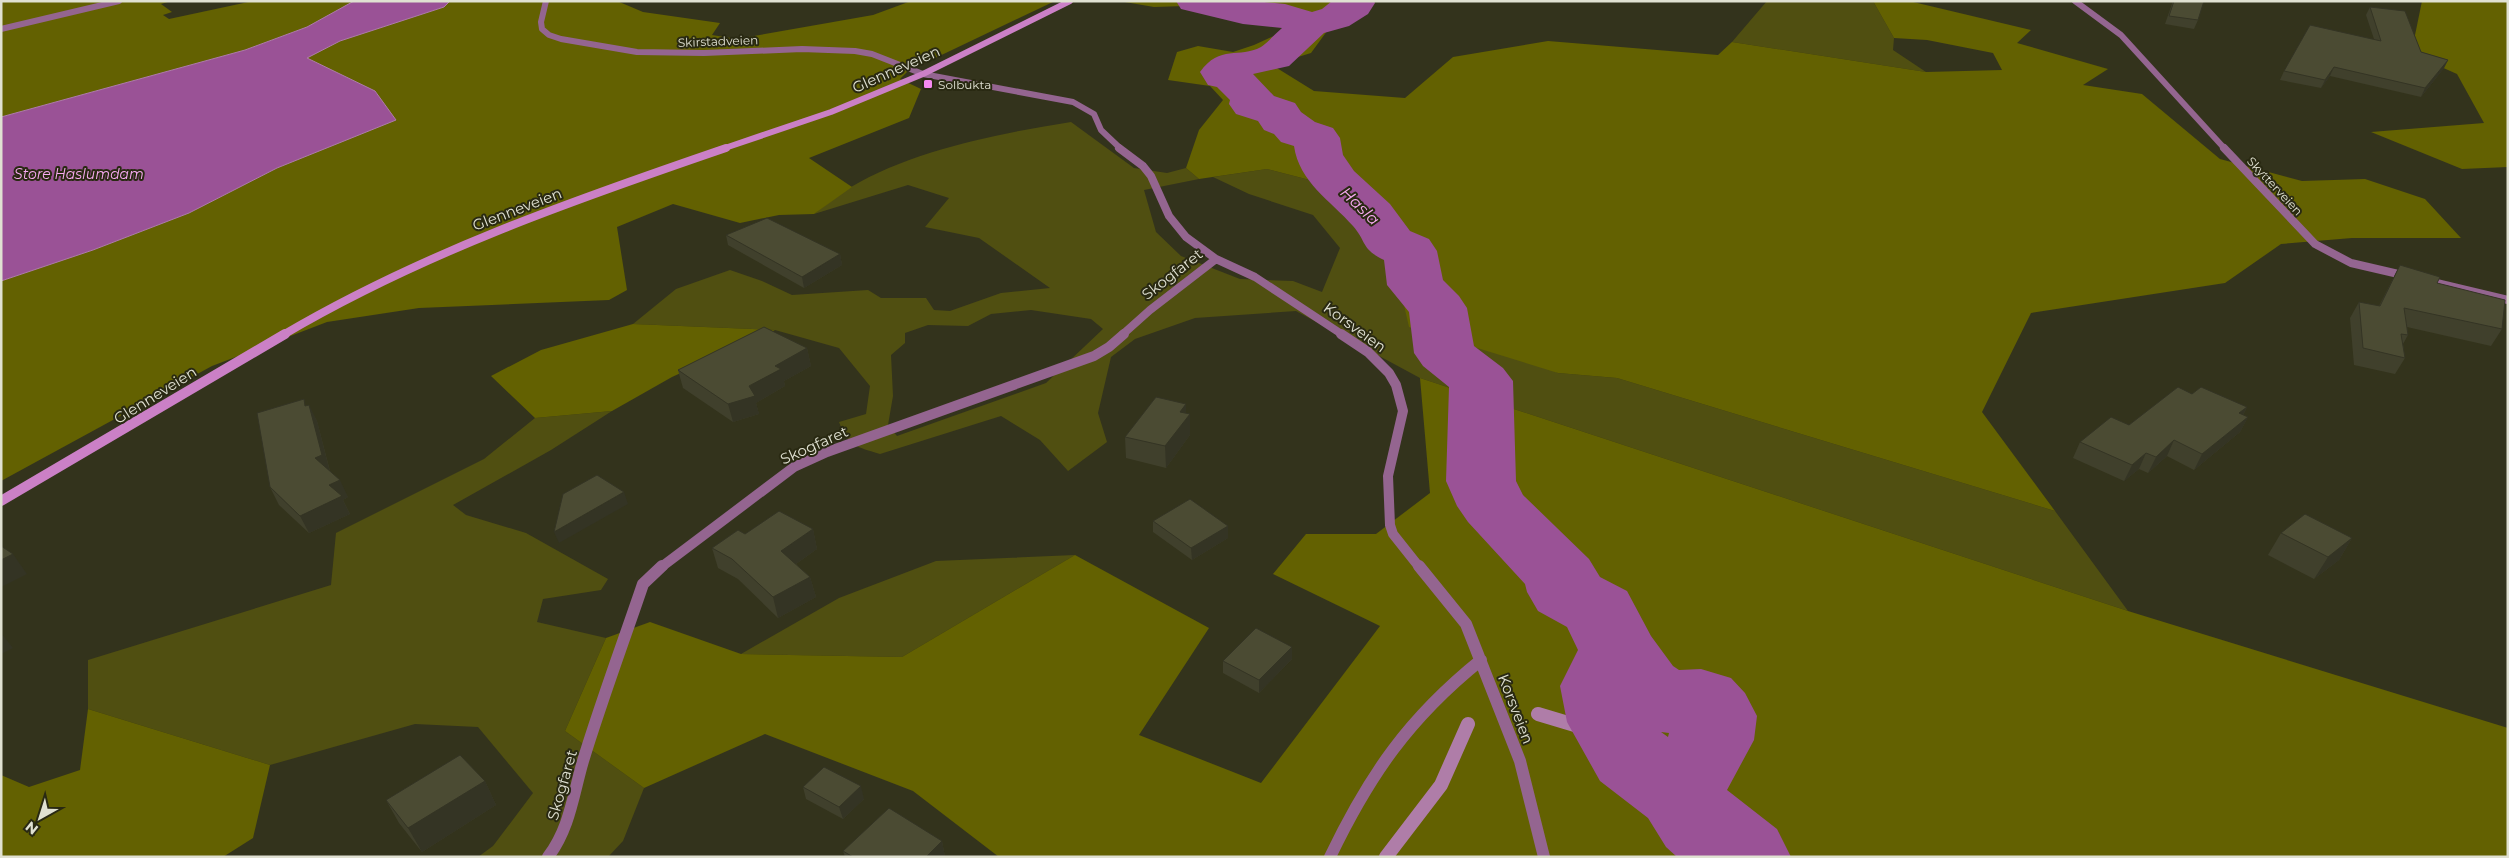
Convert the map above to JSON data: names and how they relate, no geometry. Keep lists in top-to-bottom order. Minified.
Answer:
{"streets":{"main road":["Glenneveien"],"street":["Skirstadveien","Skytterveien","Skogfaret","Korsveien"]},"crossings":[["Skirstadveien","Glenneveien"],["Skirstadveien","Korsveien"],["Glenneveien","Korsveien"],["Skogfaret","Korsveien"]],"water":["Store Haslumdam","Hasla"],"places":{"transit":["Solbukta"]},"north":"bottom left"}
